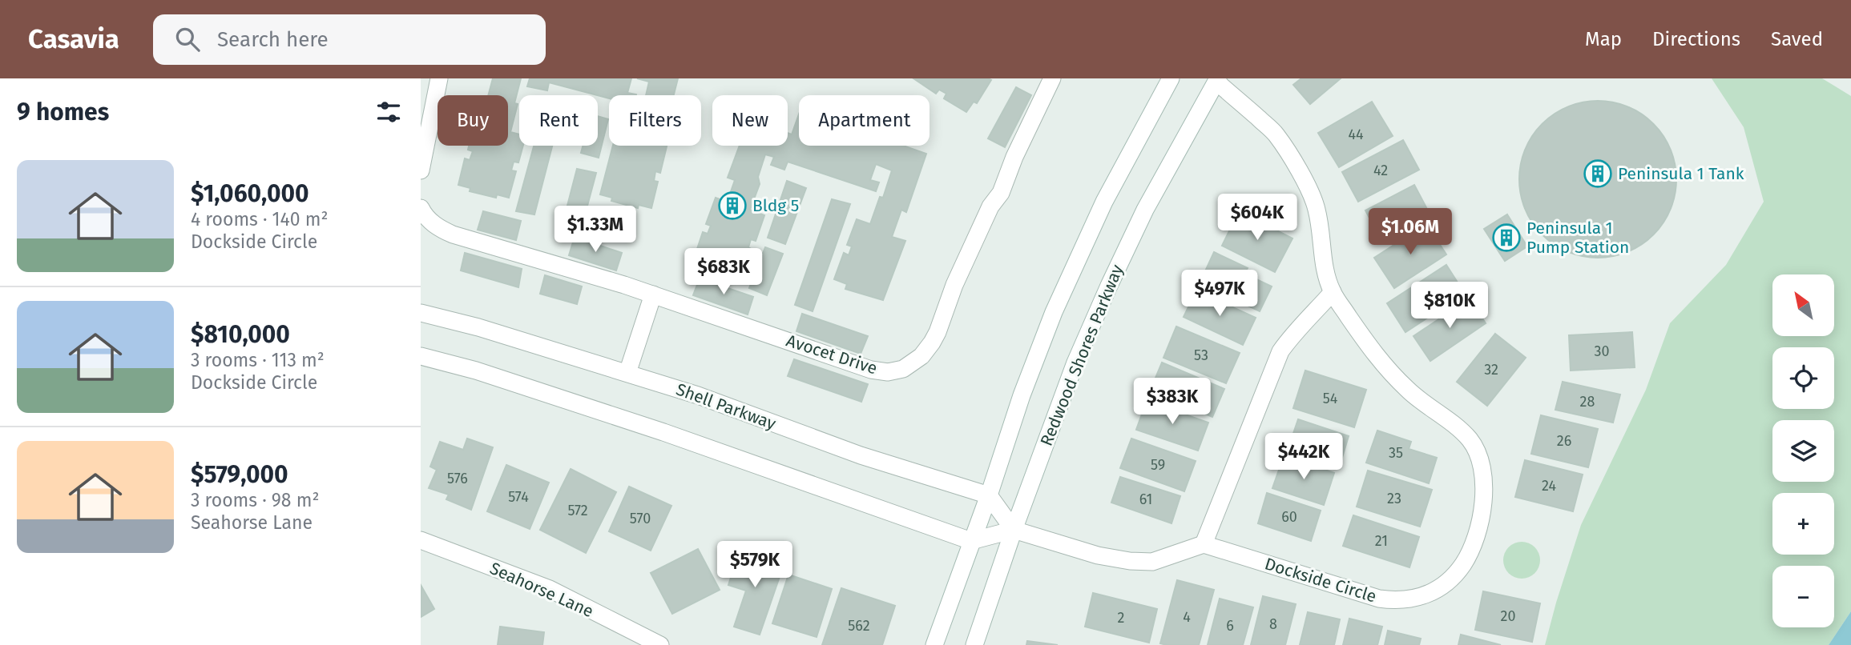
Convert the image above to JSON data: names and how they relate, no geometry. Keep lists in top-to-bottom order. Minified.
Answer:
{"streets":{"street":["Avocet Drive","Redwood Shores Parkway","Shell Parkway","Dockside Circle","Seahorse Lane"]},"crossings":[["Redwood Shores Parkway","Dockside Circle"]],"places":{"building":["Peninsula 1 Tank","Bldg 5","Peninsula 1 Pump Station"]},"house_numbers":["44","42","30","53","32","54","28","26","35","59","576","24","574","23","61","572","60","570","21","20","4","2","8","562","6"],"north":"top left","page":{"header":"Casavia","search":"Search here","nav":["Map","Directions","Saved"],"heading":"9 homes","chip":["Buy","Rent","Filters","New","Apartment"],"list":[{"name":"$1,060,000","note":"4 rooms · 140 m² · Dockside Circle"},{"name":"$810,000","note":"3 rooms · 113 m² · Dockside Circle"},{"name":"$579,000","note":"3 rooms · 98 m² · Seahorse Lane"}],"price":["$604K","$1.33M","$1.06M","$683K","$497K","$810K","$383K","$442K","$579K"],"map_buttons":["+","−"]}}
